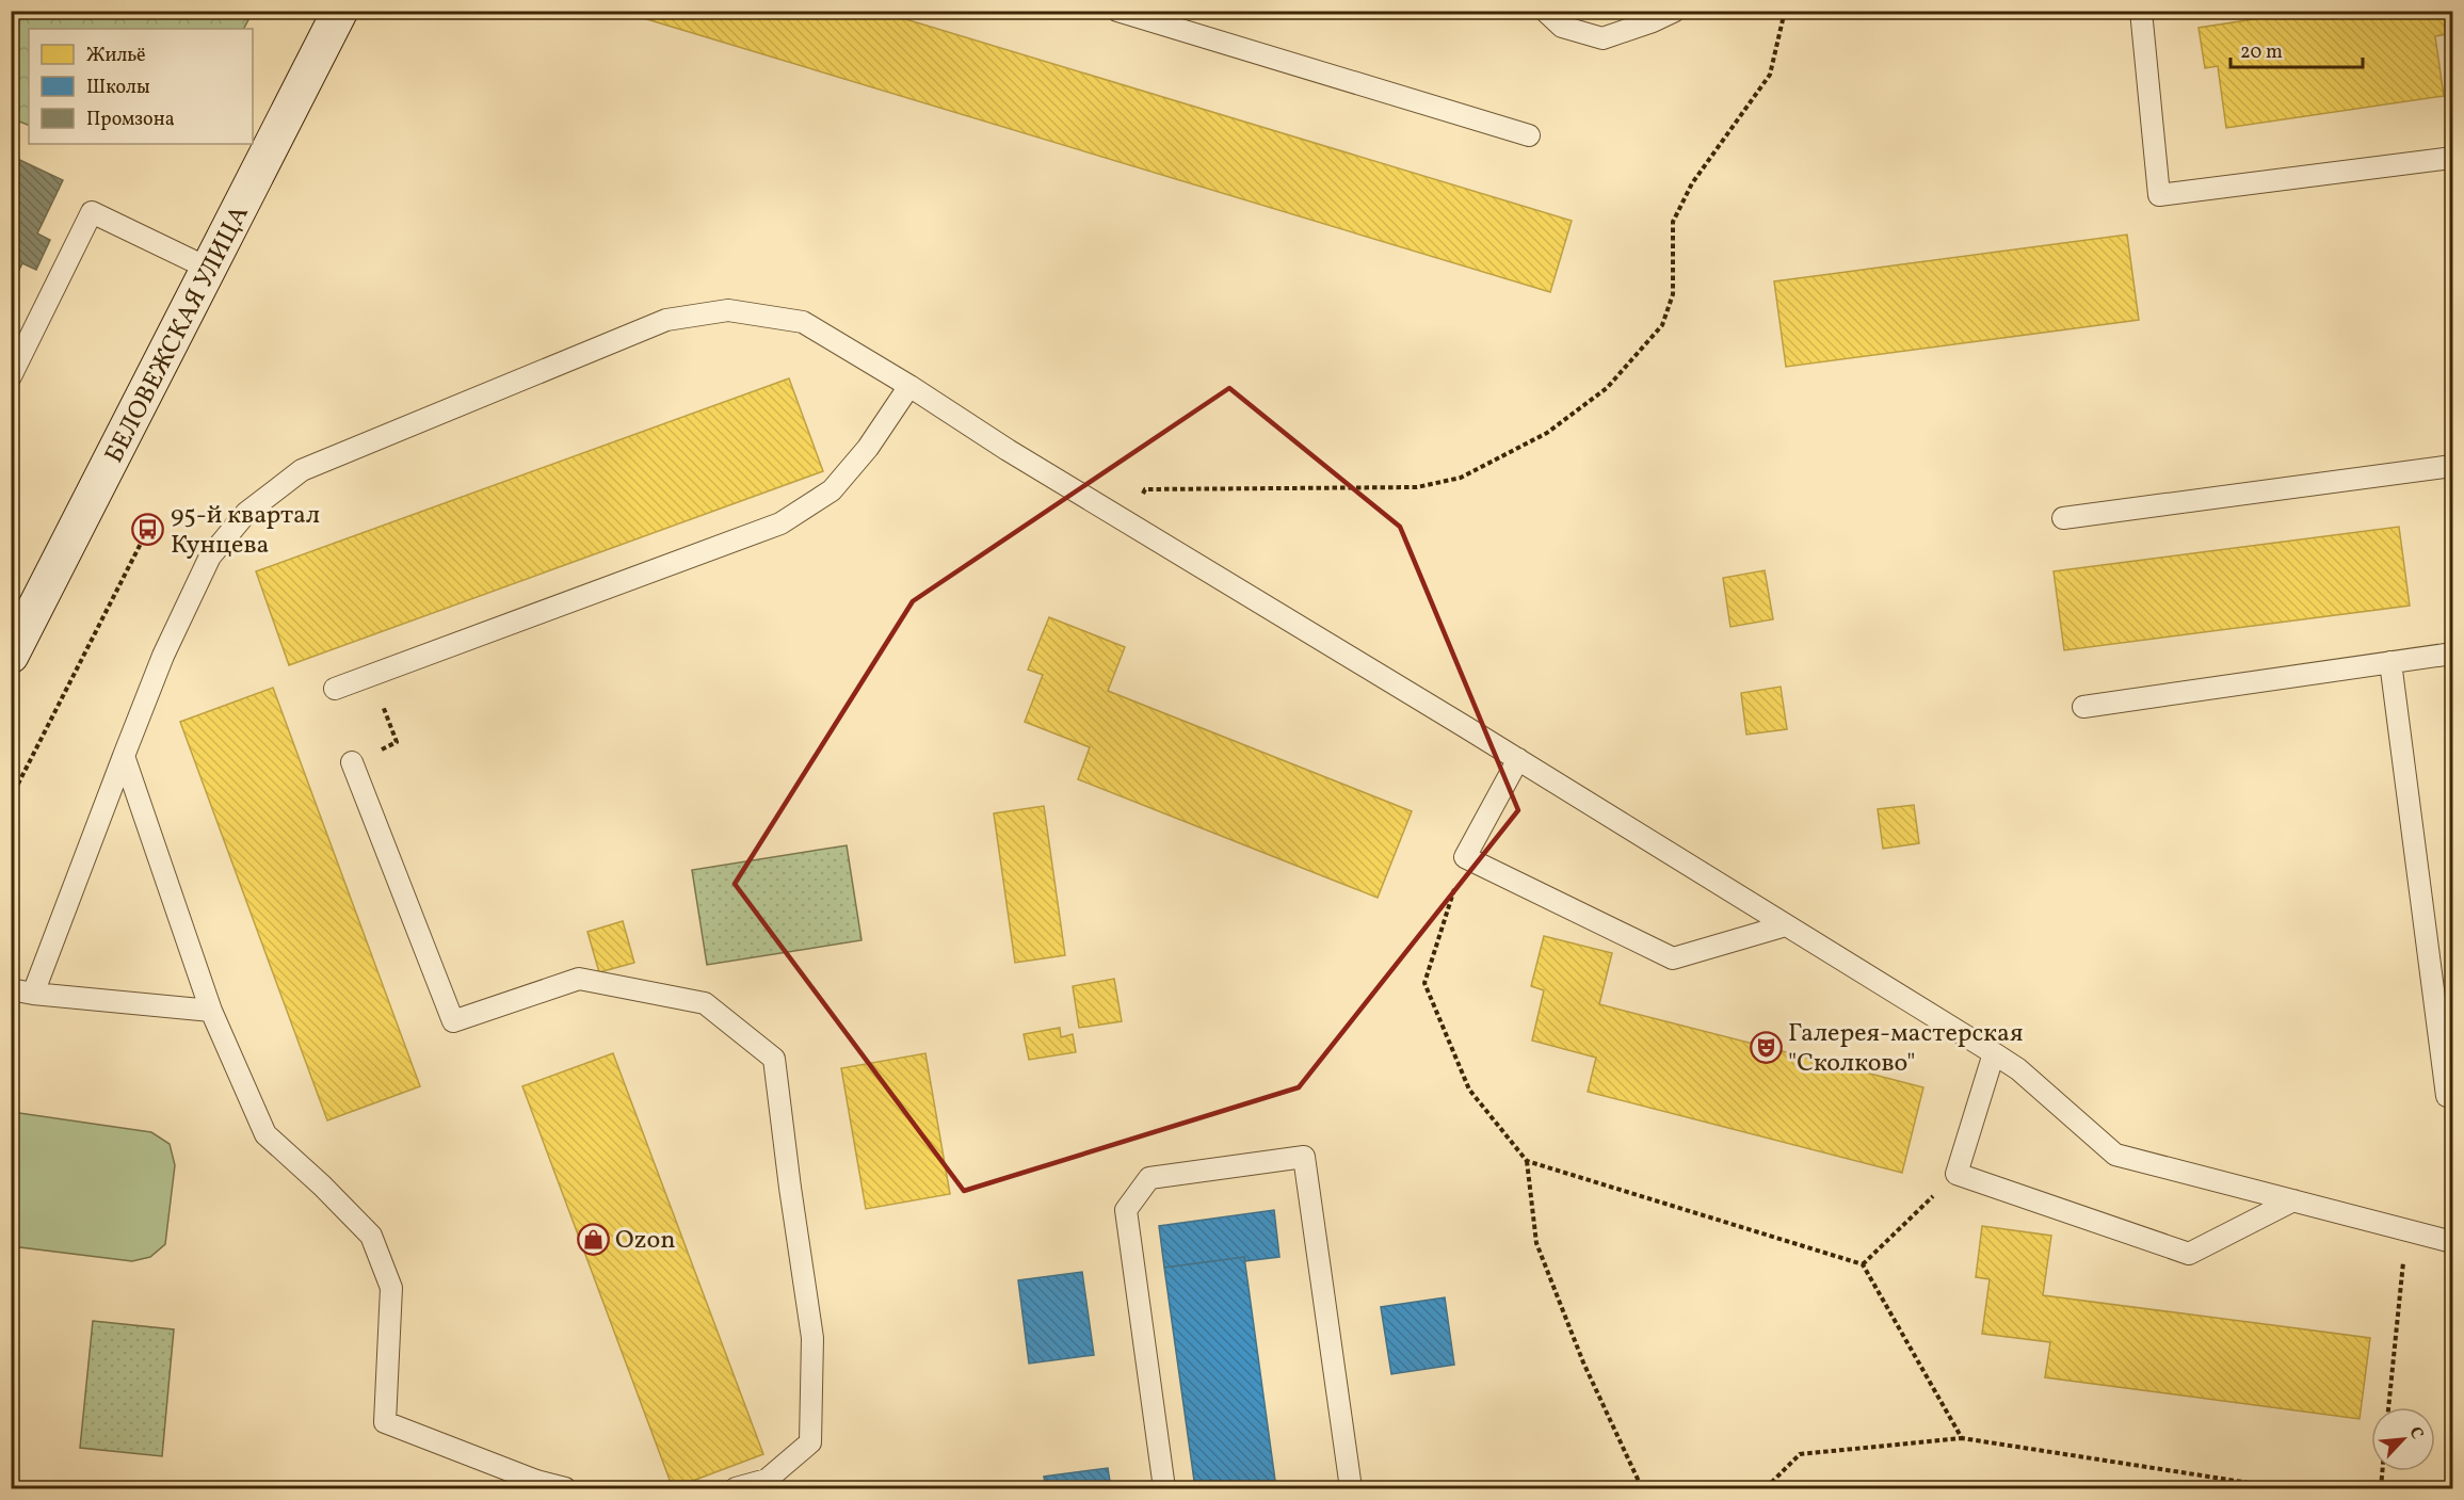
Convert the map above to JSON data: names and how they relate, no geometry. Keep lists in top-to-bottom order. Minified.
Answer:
{"streets":{"street":["БЕЛОВЕЖСКАЯ УЛИЦА"]},"places":{"bus stop":["95-й квартал Кунцева"],"theatre":["Галерея-мастерская \"Сколково\""],"shop":["Ozon"]},"legend":["Жильё","Школы","Промзона"],"scale_bar":"20 m","north":"top right"}
